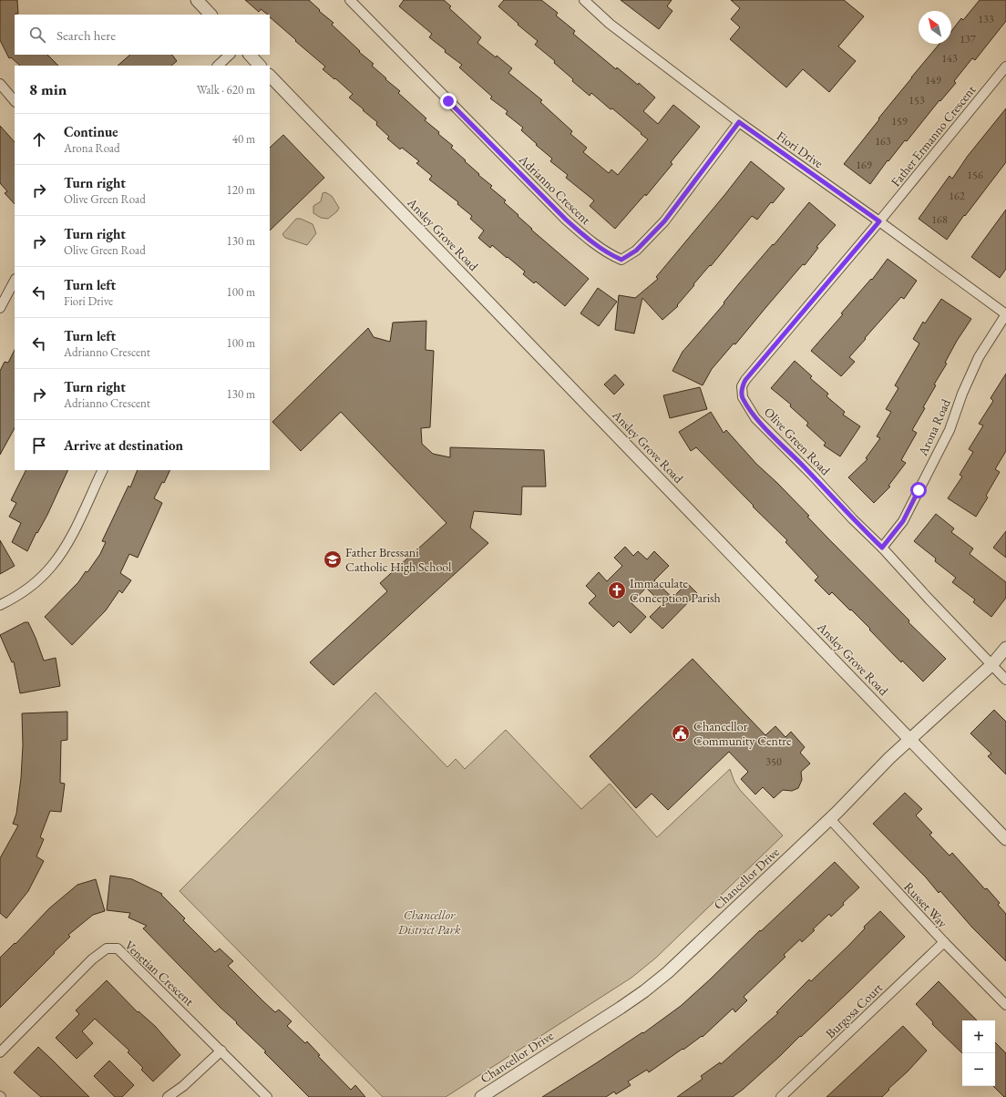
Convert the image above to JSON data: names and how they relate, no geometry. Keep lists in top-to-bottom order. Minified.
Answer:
{"streets":{"street":["Father Ermanno Crescent","Fiori Drive","Adrianno Crescent","Ansley Grove Road","Arona Road","Olive Green Road","Chancellor Drive","Russet Way","Venetian Crescent","Burgosa Court"]},"crossings":[["Father Ermanno Crescent","Fiori Drive"],["Father Ermanno Crescent","Olive Green Road"],["Fiori Drive","Adrianno Crescent"],["Fiori Drive","Arona Road"],["Fiori Drive","Olive Green Road"],["Ansley Grove Road","Chancellor Drive"],["Arona Road","Olive Green Road"],["Olive Green Road","Chancellor Drive"],["Chancellor Drive","Russet Way"],["Russet Way","Burgosa Court"]],"parks":["Chancellor District Park"],"places":{"school or university":["Father Bressani Catholic High School"],"church":["Immaculate Conception Parish"],"public building":["Chancellor Community Centre"]},"house_numbers":["133","137","143","149","153","159","163","169","156","162","168","350"],"north":"top left","page":{"search":"Search here","heading":["8 min","Walk · 620 m"],"list":[["Continue","Arona Road","40 m"],["Turn right","Olive Green Road","120 m"],["Turn right","Olive Green Road","130 m"],["Turn left","Fiori Drive","100 m"],["Turn left","Adrianno Crescent","100 m"],["Turn right","Adrianno Crescent","130 m"],"Arrive at destination"],"map_buttons":["+","−"]}}
